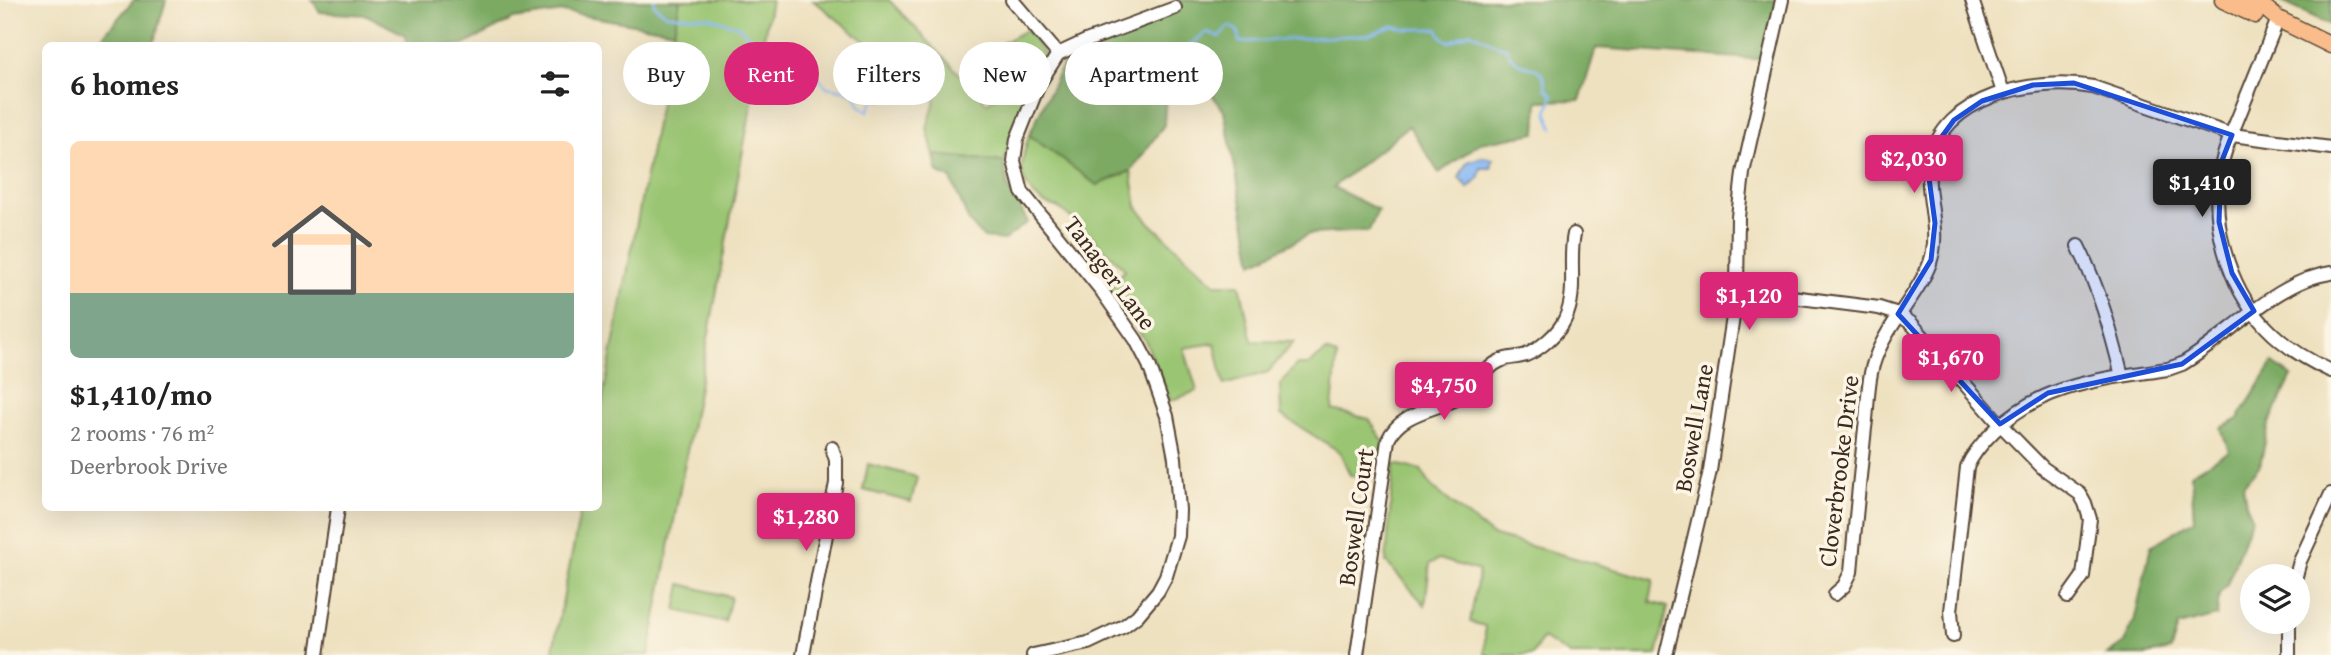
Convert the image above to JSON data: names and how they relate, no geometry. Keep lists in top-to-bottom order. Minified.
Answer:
{"streets":{"street":["Tanager Lane","Boswell Lane","Cloverbrooke Drive","Boswell Court"]},"page":{"chip":["Buy","Rent","Filters","New","Apartment"],"heading":"6 homes","list":[{"name":"$1,410/mo","note":"2 rooms · 76 m² · Deerbrook Drive"}],"price":["$2,030","$1,410","$1,120","$1,670","$4,750","$1,280"]}}
